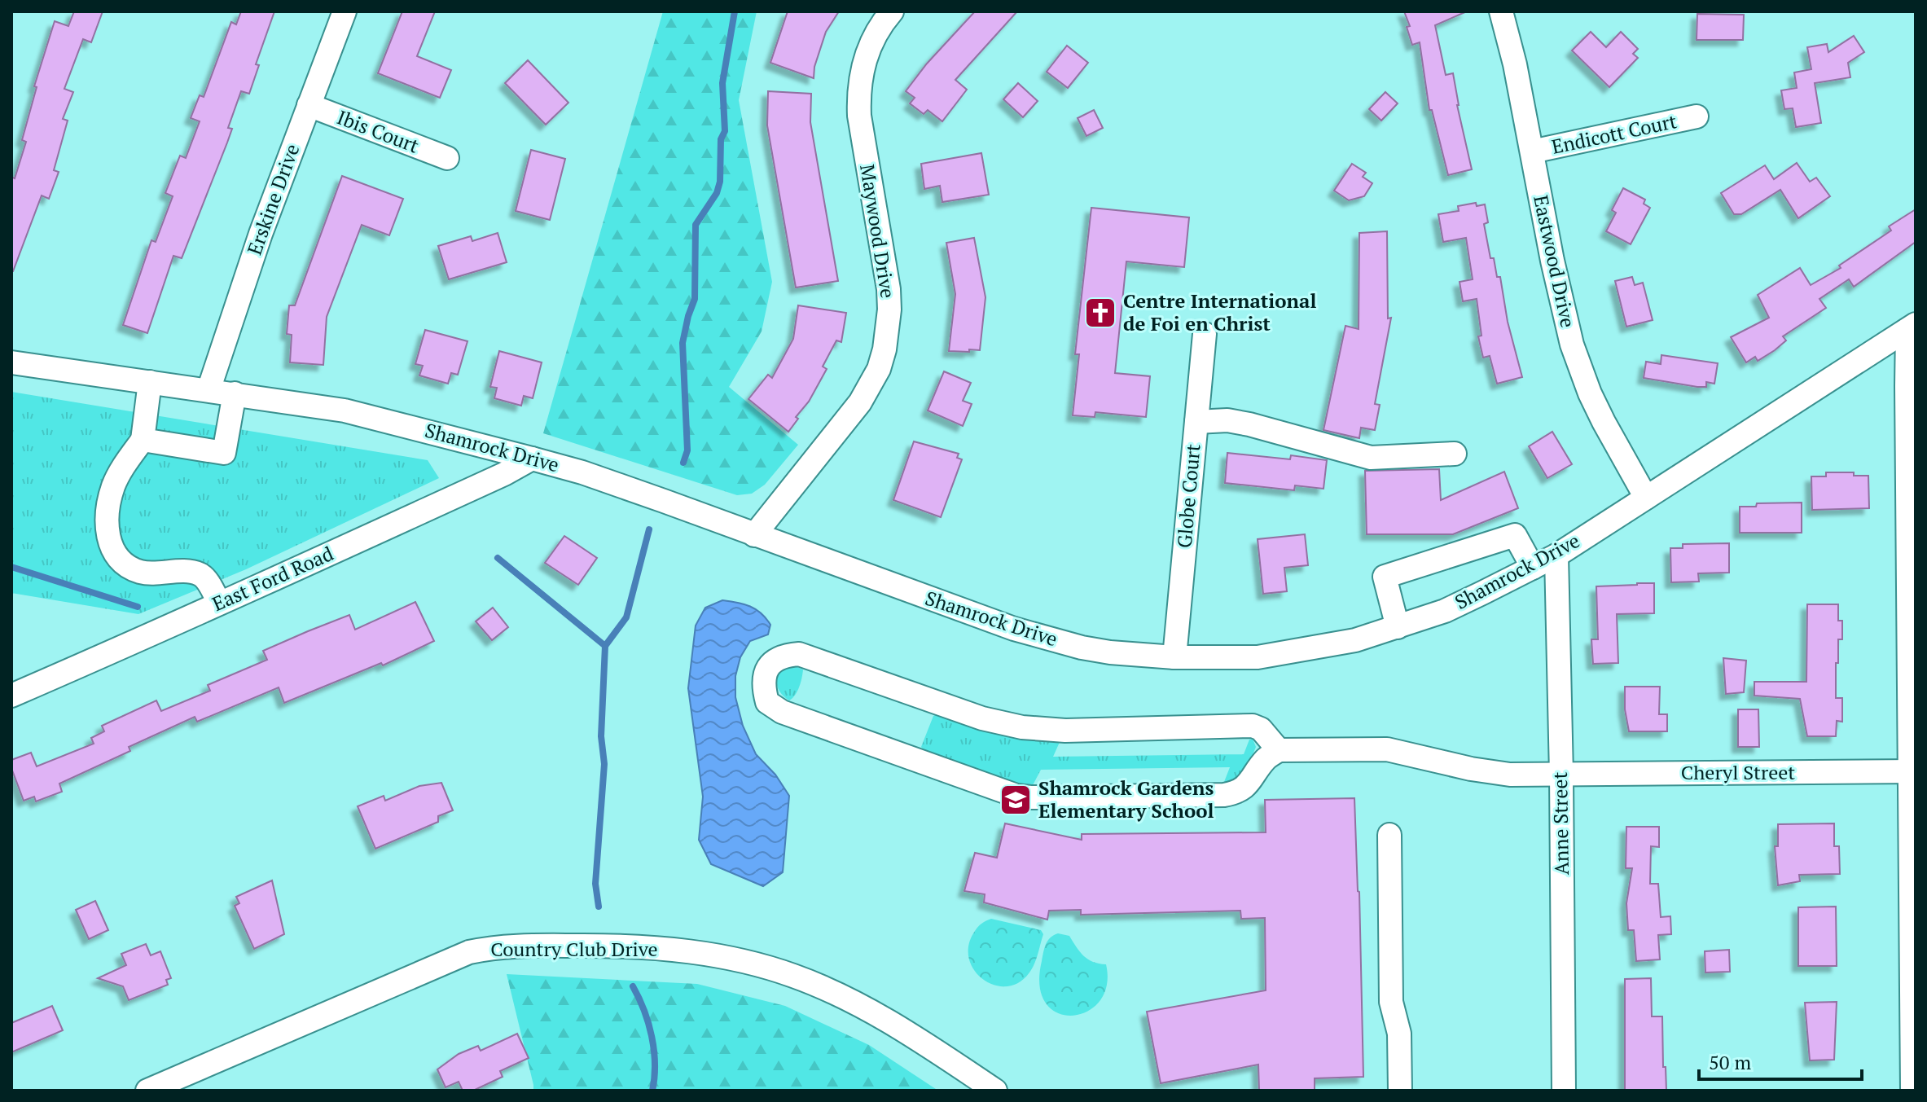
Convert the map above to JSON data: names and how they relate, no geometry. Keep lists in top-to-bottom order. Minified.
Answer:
{"streets":{"street":["Ibis Court","Endicott Court","Erskine Drive","Maywood Drive","Eastwood Drive","Shamrock Drive","Globe Court","East Ford Road","Cheryl Street","Anne Street","Country Club Drive"]},"crossings":[["Ibis Court","Erskine Drive"],["Endicott Court","Eastwood Drive"],["Erskine Drive","Shamrock Drive"],["Maywood Drive","Shamrock Drive"],["Eastwood Drive","Shamrock Drive"],["Shamrock Drive","Globe Court"],["Shamrock Drive","East Ford Road"],["Shamrock Drive","Anne Street"],["Cheryl Street","Anne Street"]],"places":{"church":["Centre International de Foi en Christ"],"school or university":["Shamrock Gardens Elementary School"]},"scale_bar":"50 m"}
